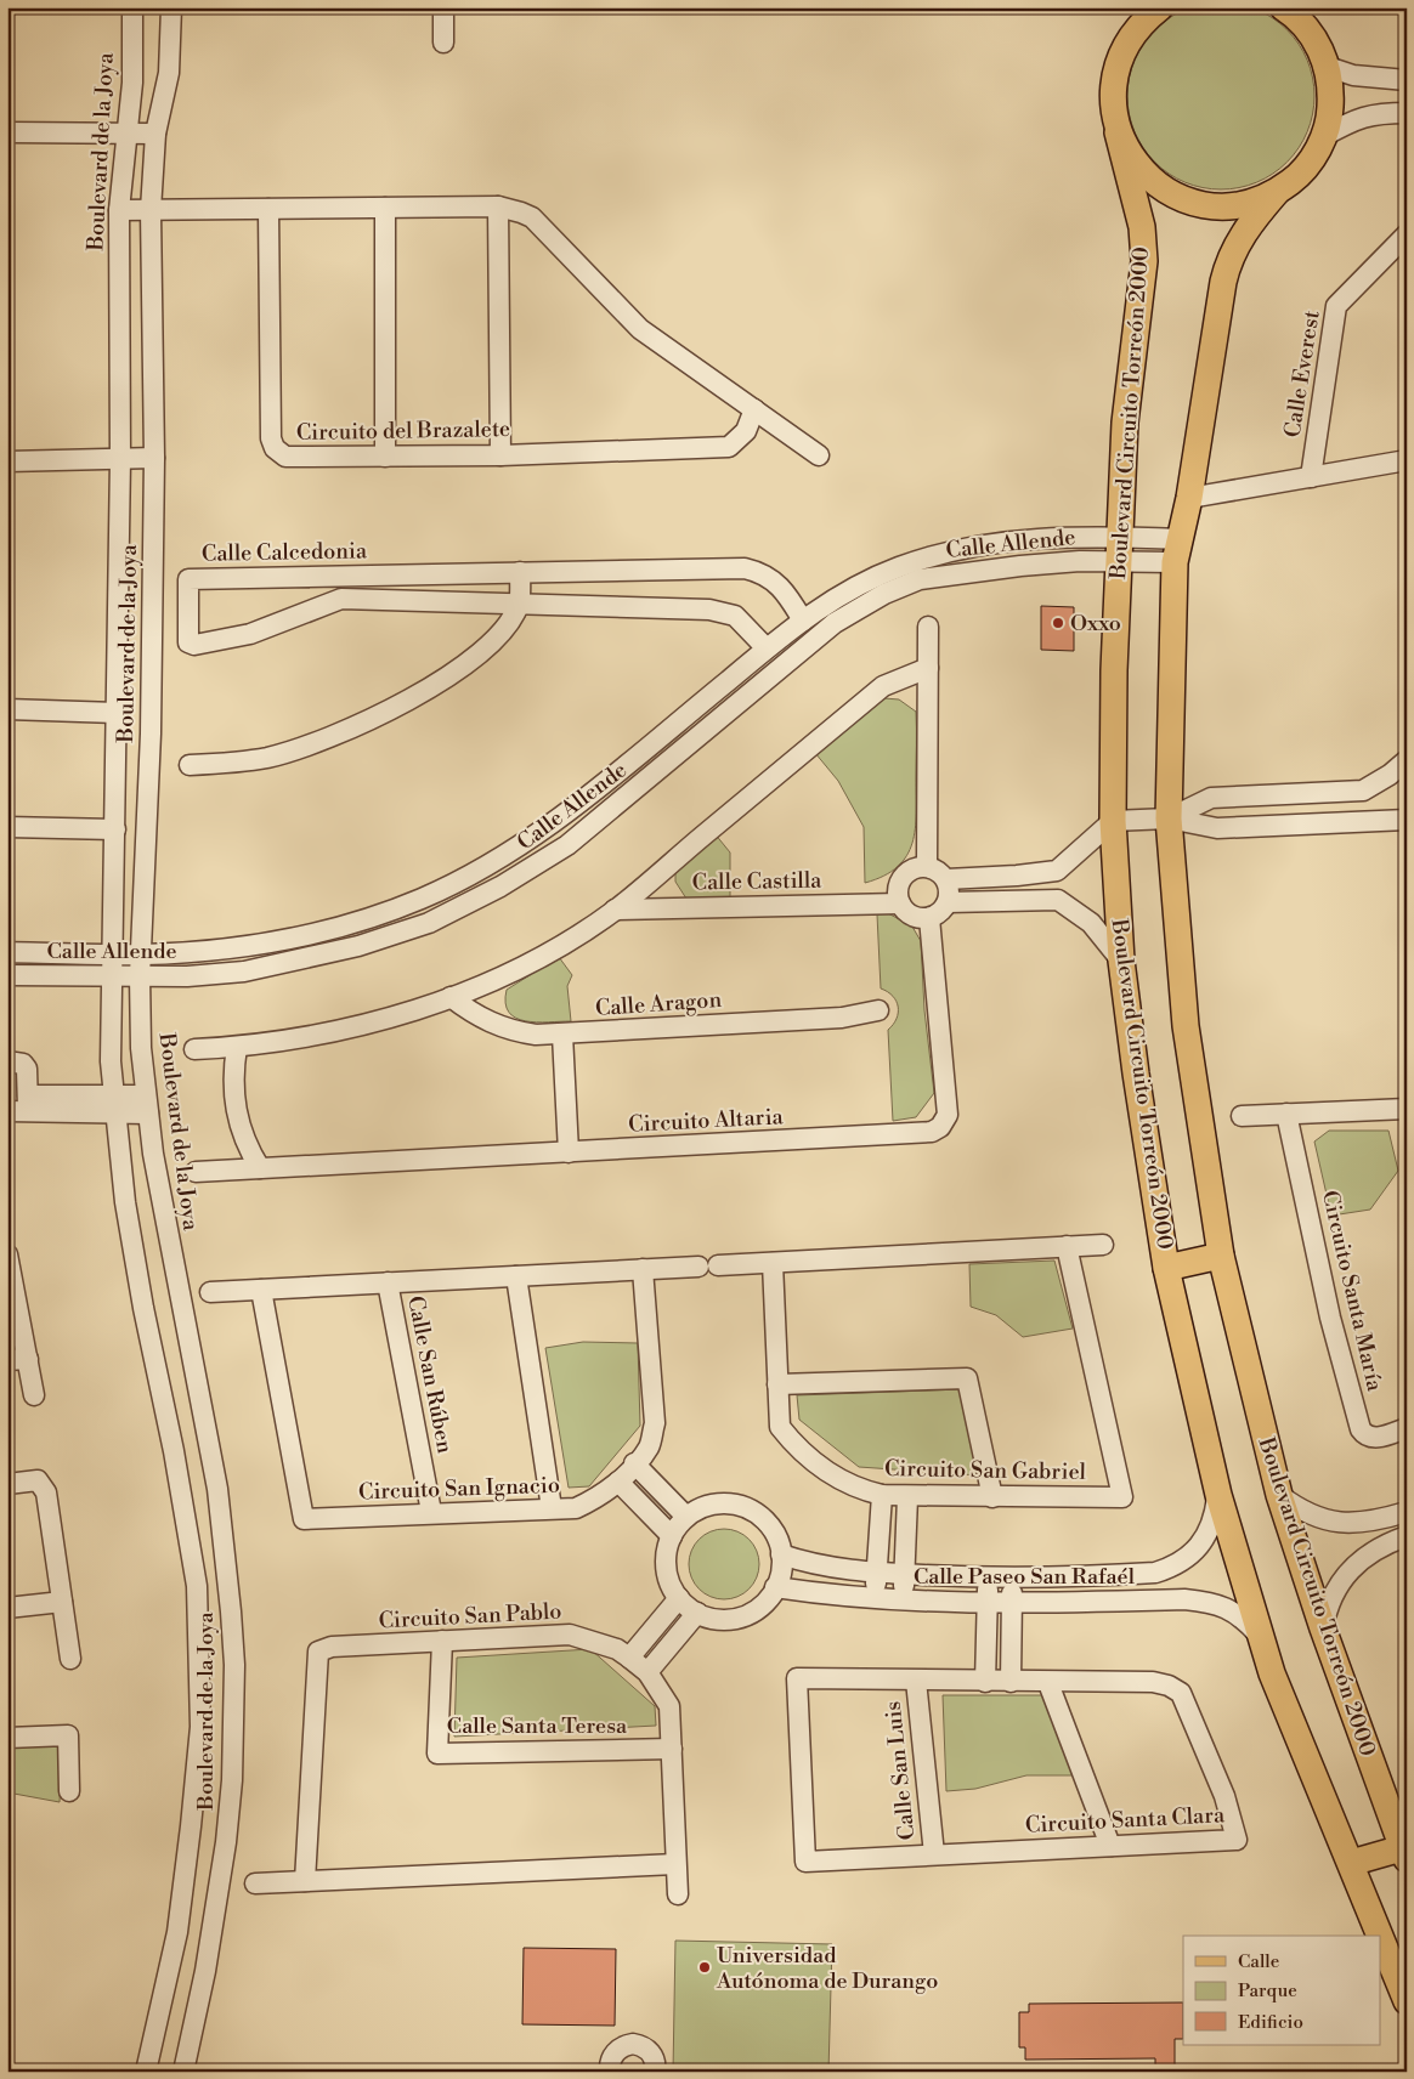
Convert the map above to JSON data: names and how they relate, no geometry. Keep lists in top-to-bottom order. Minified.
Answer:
{"streets":{"main road":["Boulevard Circuito Torreón 2000"],"street":["Boulevard de la Joya","Calle Everest","Circuito del Brazalete","Calle Allende","Calle Calcedonia","Calle Castilla","Calle Aragon","Circuito Altaria","Circuito Santa María","Calle San Rúben","Circuito San Gabriel","Circuito San Ignacio","Calle Paseo San Rafaél","Circuito San Pablo","Calle Santa Teresa","Calle San Luis","Circuito Santa Clara"]},"crossings":[["Boulevard de la Joya","Calle Allende"],["Boulevard Circuito Torreón 2000","Calle Allende"],["Boulevard Circuito Torreón 2000","Calle Paseo San Rafaél"],["Calle Allende","Calle Calcedonia"],["Calle Castilla","Circuito Altaria"],["Calle San Rúben","Circuito San Ignacio"],["Circuito San Pablo","Calle Santa Teresa"],["Calle San Luis","Circuito Santa Clara"]],"places":["Oxxo","Universidad Autónoma de Durango"],"legend":["Calle","Parque","Edificio"]}
